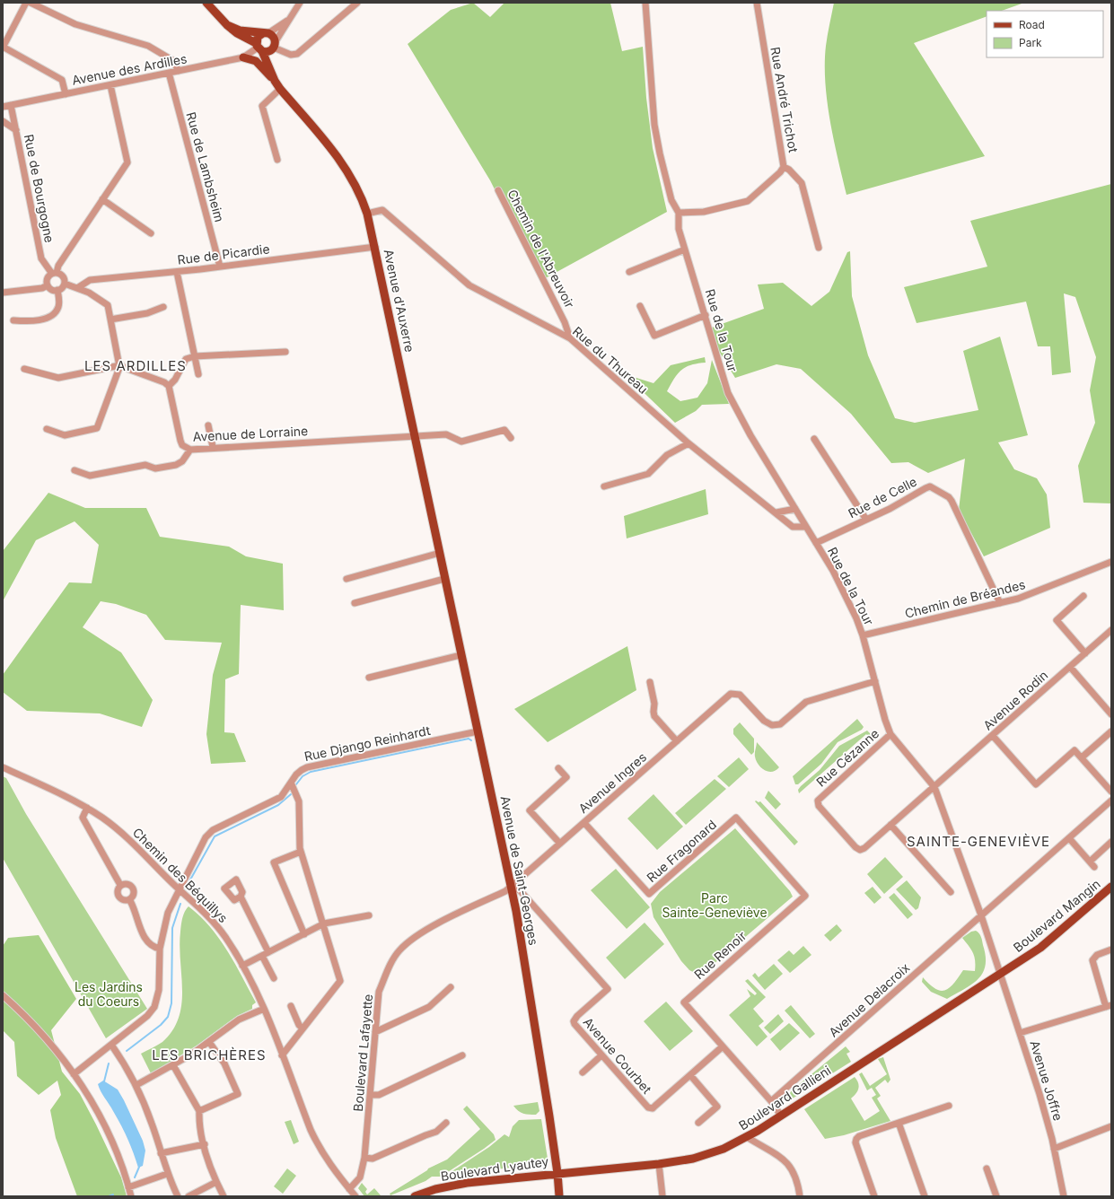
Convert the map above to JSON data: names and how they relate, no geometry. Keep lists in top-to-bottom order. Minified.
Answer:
{"streets":{"main road":["Avenue d'Auxerre","Avenue de Saint-Georges","Boulevard Mangin","Boulevard Gallieni","Boulevard Lyautey"],"street":["Avenue des Ardilles","Rue André Trichot","Rue de Lambsheim","Rue de Bourgogne","Chemin de l'Abreuvoir","Rue de Picardie","Rue de la Tour","Rue du Thureau","Avenue de Lorraine","Rue de Celle","Chemin de Bréandes","Avenue Rodin","Rue Django Reinhardt","Rue Cézanne","Avenue Ingres","Rue Fragonard","Chemin des Béquillys","Rue Renoir","Avenue Delacroix","Boulevard Lafayette","Avenue Courbet","Avenue Joffre"]},"crossings":[["Avenue des Ardilles","Rue de Lambsheim"],["Avenue des Ardilles","Rue de Bourgogne"],["Avenue des Ardilles","Avenue d'Auxerre"],["Rue André Trichot","Rue de la Tour"],["Rue de Lambsheim","Rue de Picardie"],["Chemin de l'Abreuvoir","Rue du Thureau"],["Rue de Picardie","Avenue d'Auxerre"],["Avenue d'Auxerre","Rue du Thureau"],["Avenue d'Auxerre","Avenue de Lorraine"],["Avenue d'Auxerre","Avenue de Saint-Georges"],["Rue de la Tour","Rue du Thureau"],["Rue de la Tour","Rue de Celle"],["Rue de la Tour","Chemin de Bréandes"],["Rue de la Tour","Rue Cézanne"],["Rue de la Tour","Avenue Ingres"],["Rue de la Tour","Avenue Joffre"],["Rue de Celle","Chemin de Bréandes"],["Avenue Rodin","Rue Cézanne"],["Avenue Rodin","Avenue Joffre"],["Rue Django Reinhardt","Avenue de Saint-Georges"],["Rue Django Reinhardt","Chemin des Béquillys"],["Rue Cézanne","Avenue Joffre"],["Avenue Ingres","Rue Fragonard"],["Avenue Ingres","Avenue de Saint-Georges"],["Avenue Ingres","Boulevard Lafayette"],["Avenue Ingres","Avenue Courbet"],["Rue Fragonard","Rue Renoir"],["Avenue de Saint-Georges","Boulevard Lafayette"],["Avenue de Saint-Georges","Avenue Courbet"],["Avenue de Saint-Georges","Boulevard Gallieni"],["Avenue de Saint-Georges","Boulevard Lyautey"],["Chemin des Béquillys","Boulevard Lafayette"],["Boulevard Mangin","Avenue Joffre"],["Boulevard Mangin","Boulevard Gallieni"],["Rue Renoir","Avenue Delacroix"],["Rue Renoir","Avenue Courbet"],["Rue Renoir","Boulevard Gallieni"],["Avenue Delacroix","Avenue Joffre"],["Boulevard Lafayette","Avenue Courbet"],["Avenue Joffre","Boulevard Gallieni"],["Boulevard Gallieni","Boulevard Lyautey"]],"districts":["LES ARDILLES","SAINTE-GENEVIÈVE","LES BRICHÈRES"],"parks":["Parc Sainte-Geneviève","Les Jardins du Coeurs"],"legend":["Road","Park"]}
